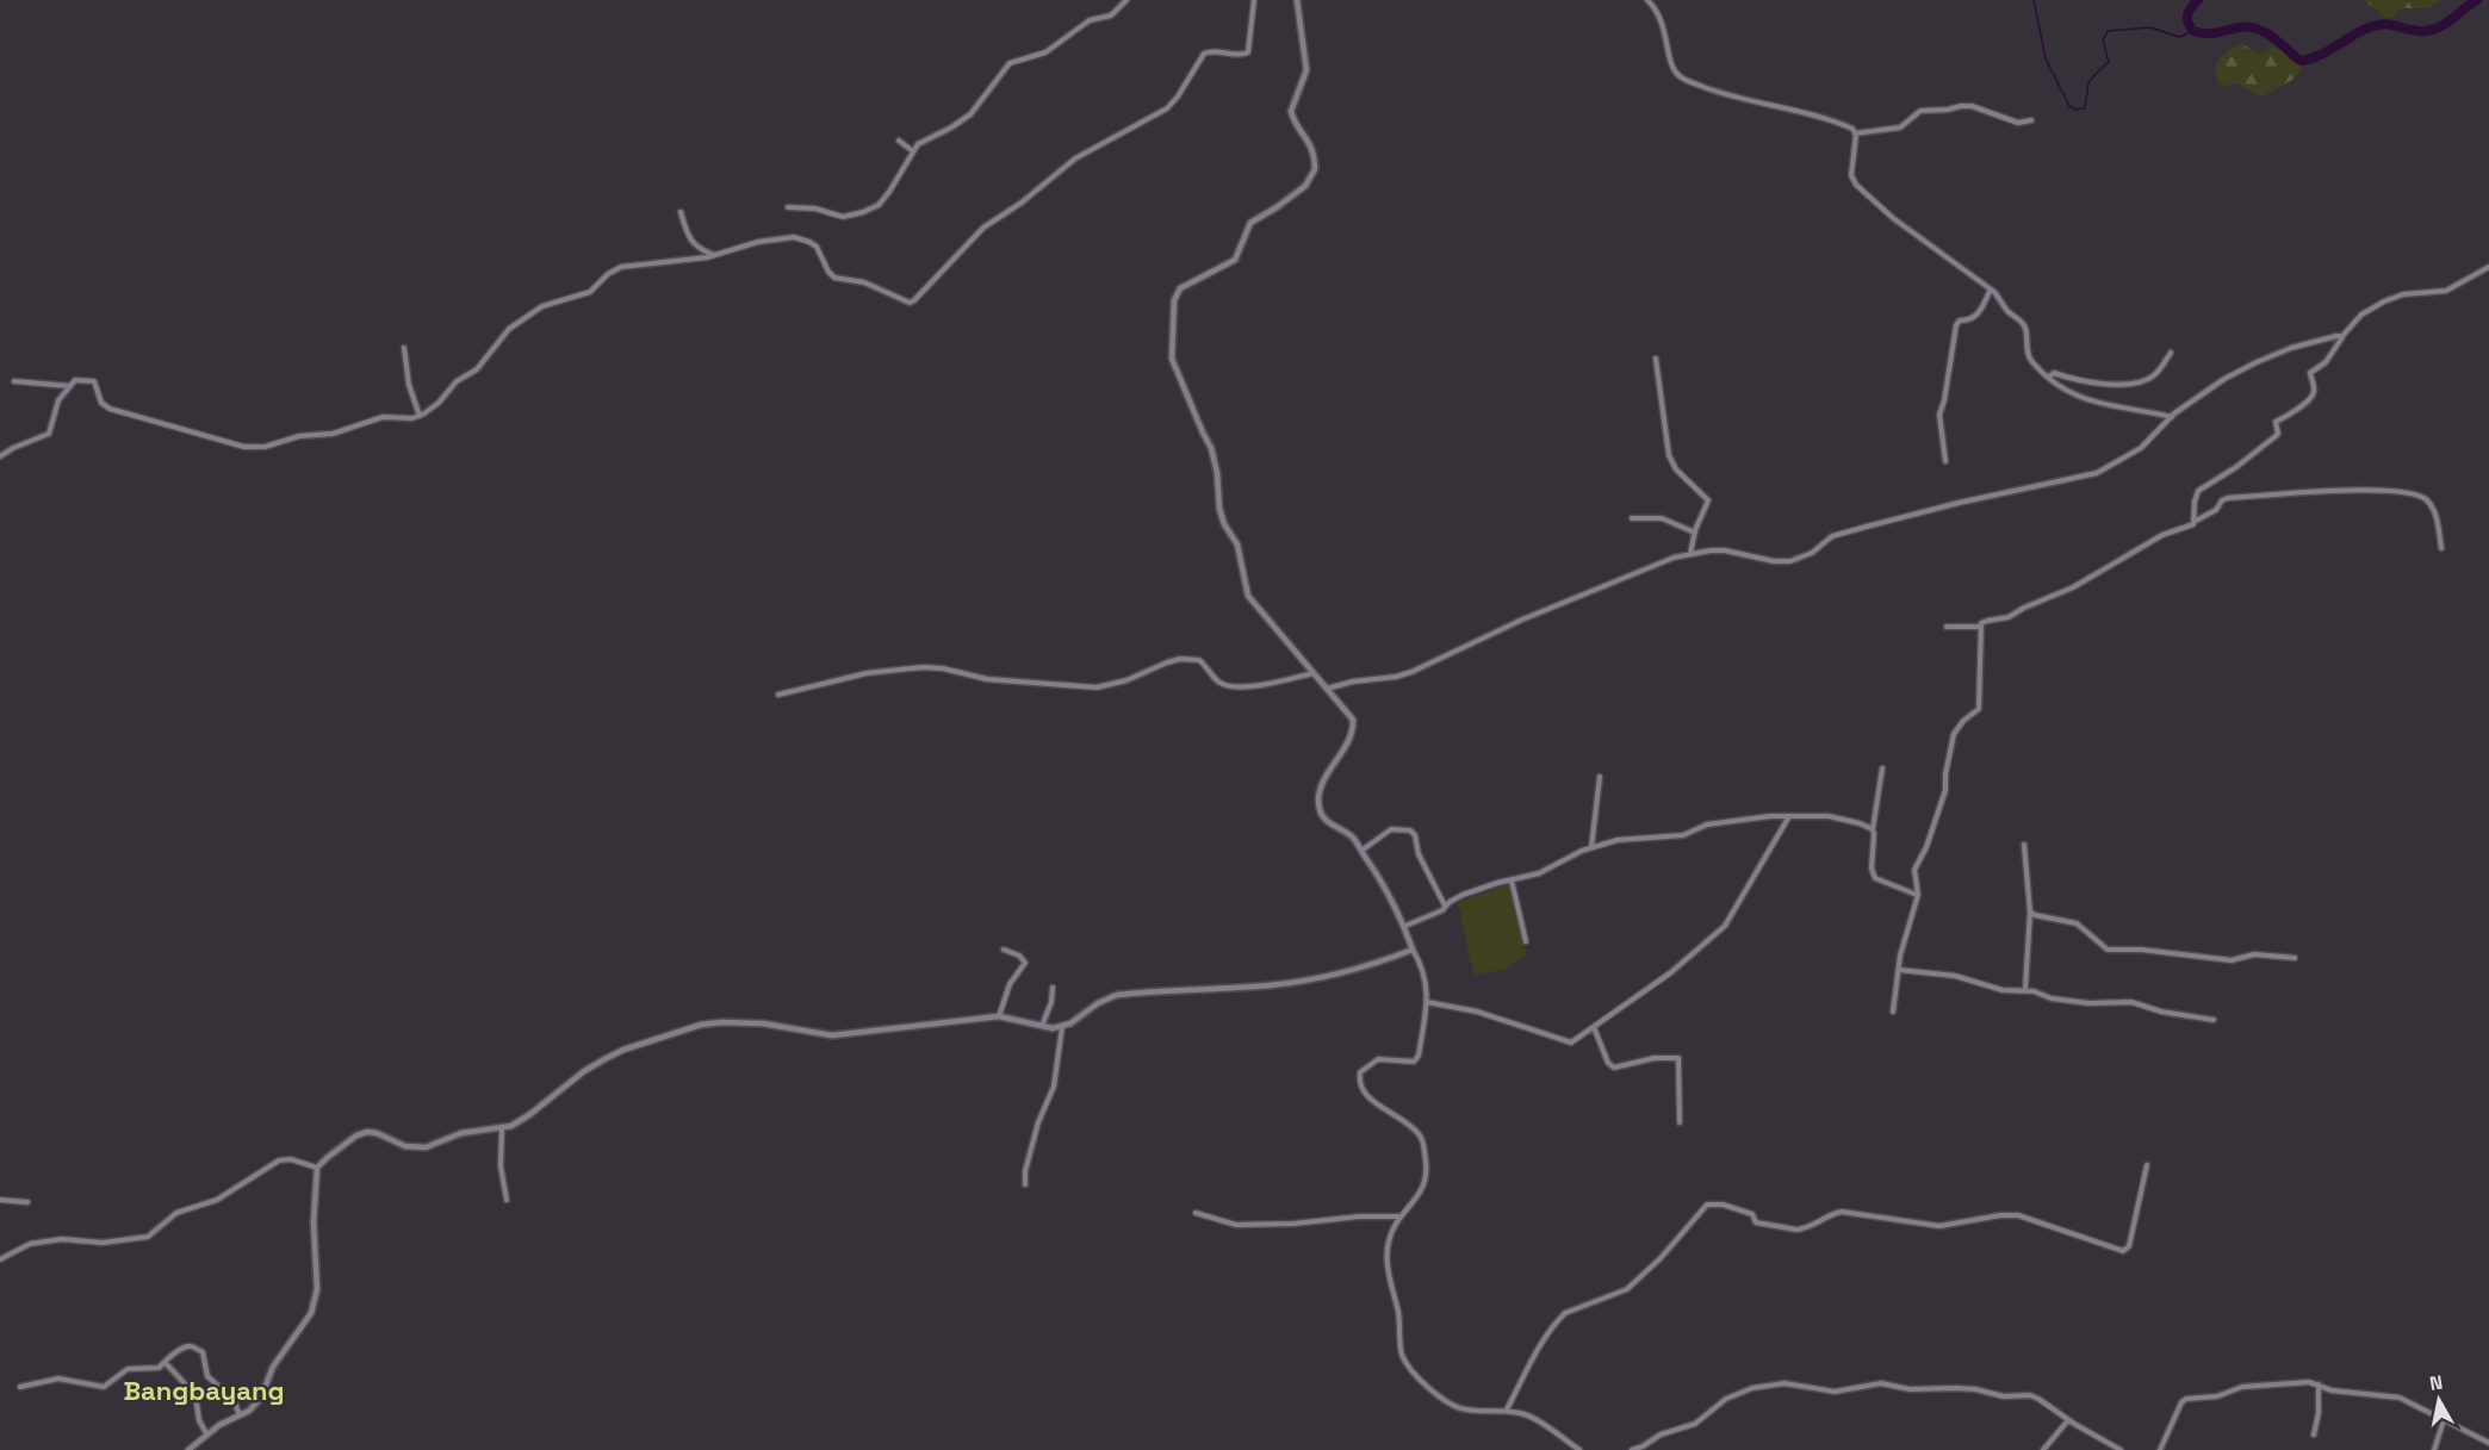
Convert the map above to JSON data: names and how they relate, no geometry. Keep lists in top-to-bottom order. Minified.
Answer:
{"districts":["Bangbayang"],"north":"top"}
